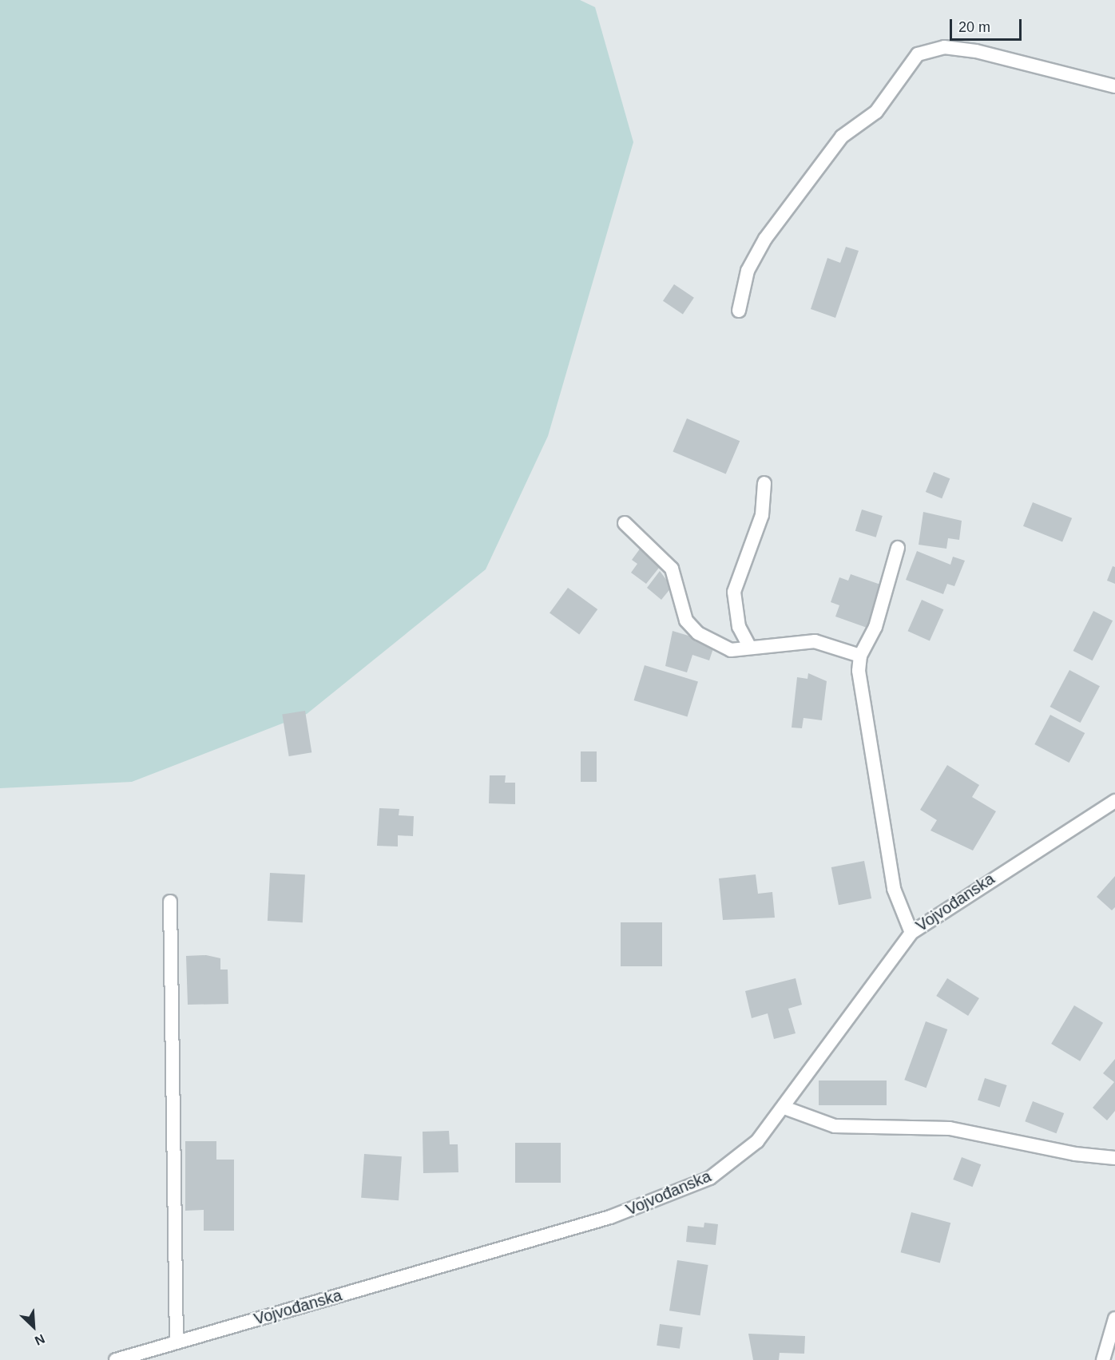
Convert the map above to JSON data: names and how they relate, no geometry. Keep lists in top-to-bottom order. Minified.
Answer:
{"streets":{"street":["Vojvođanska"]},"scale_bar":"20 m","north":"bottom right"}
